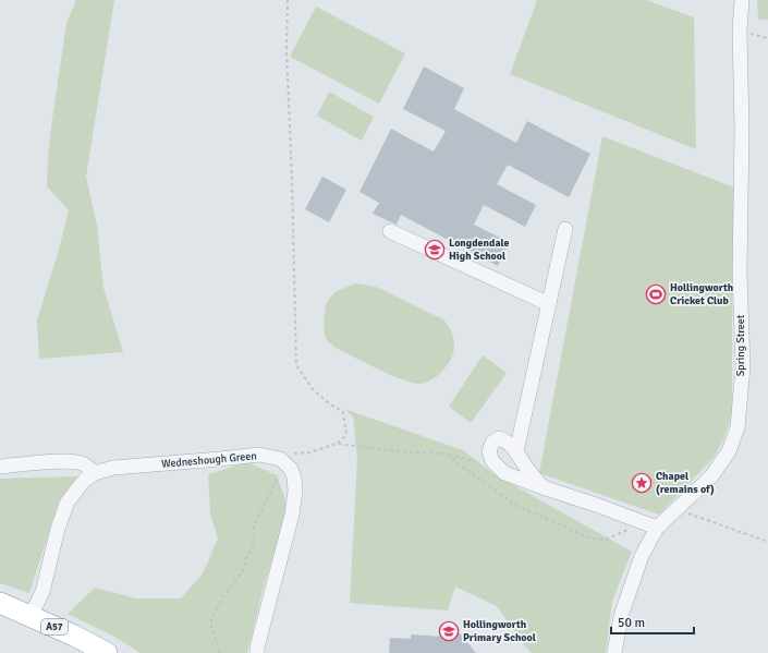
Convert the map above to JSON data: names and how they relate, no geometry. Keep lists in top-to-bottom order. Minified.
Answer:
{"streets":{"highway":["A57"],"street":["Spring Street","Wedneshough Green"]},"crossings":[["Wedneshough Green","A57"]],"places":{"school or university":["Longdendale High School","Hollingworth Primary School"],"sports":["Hollingworth Cricket Club"],"place":["Chapel (remains of)"]},"scale_bar":"50 m"}
